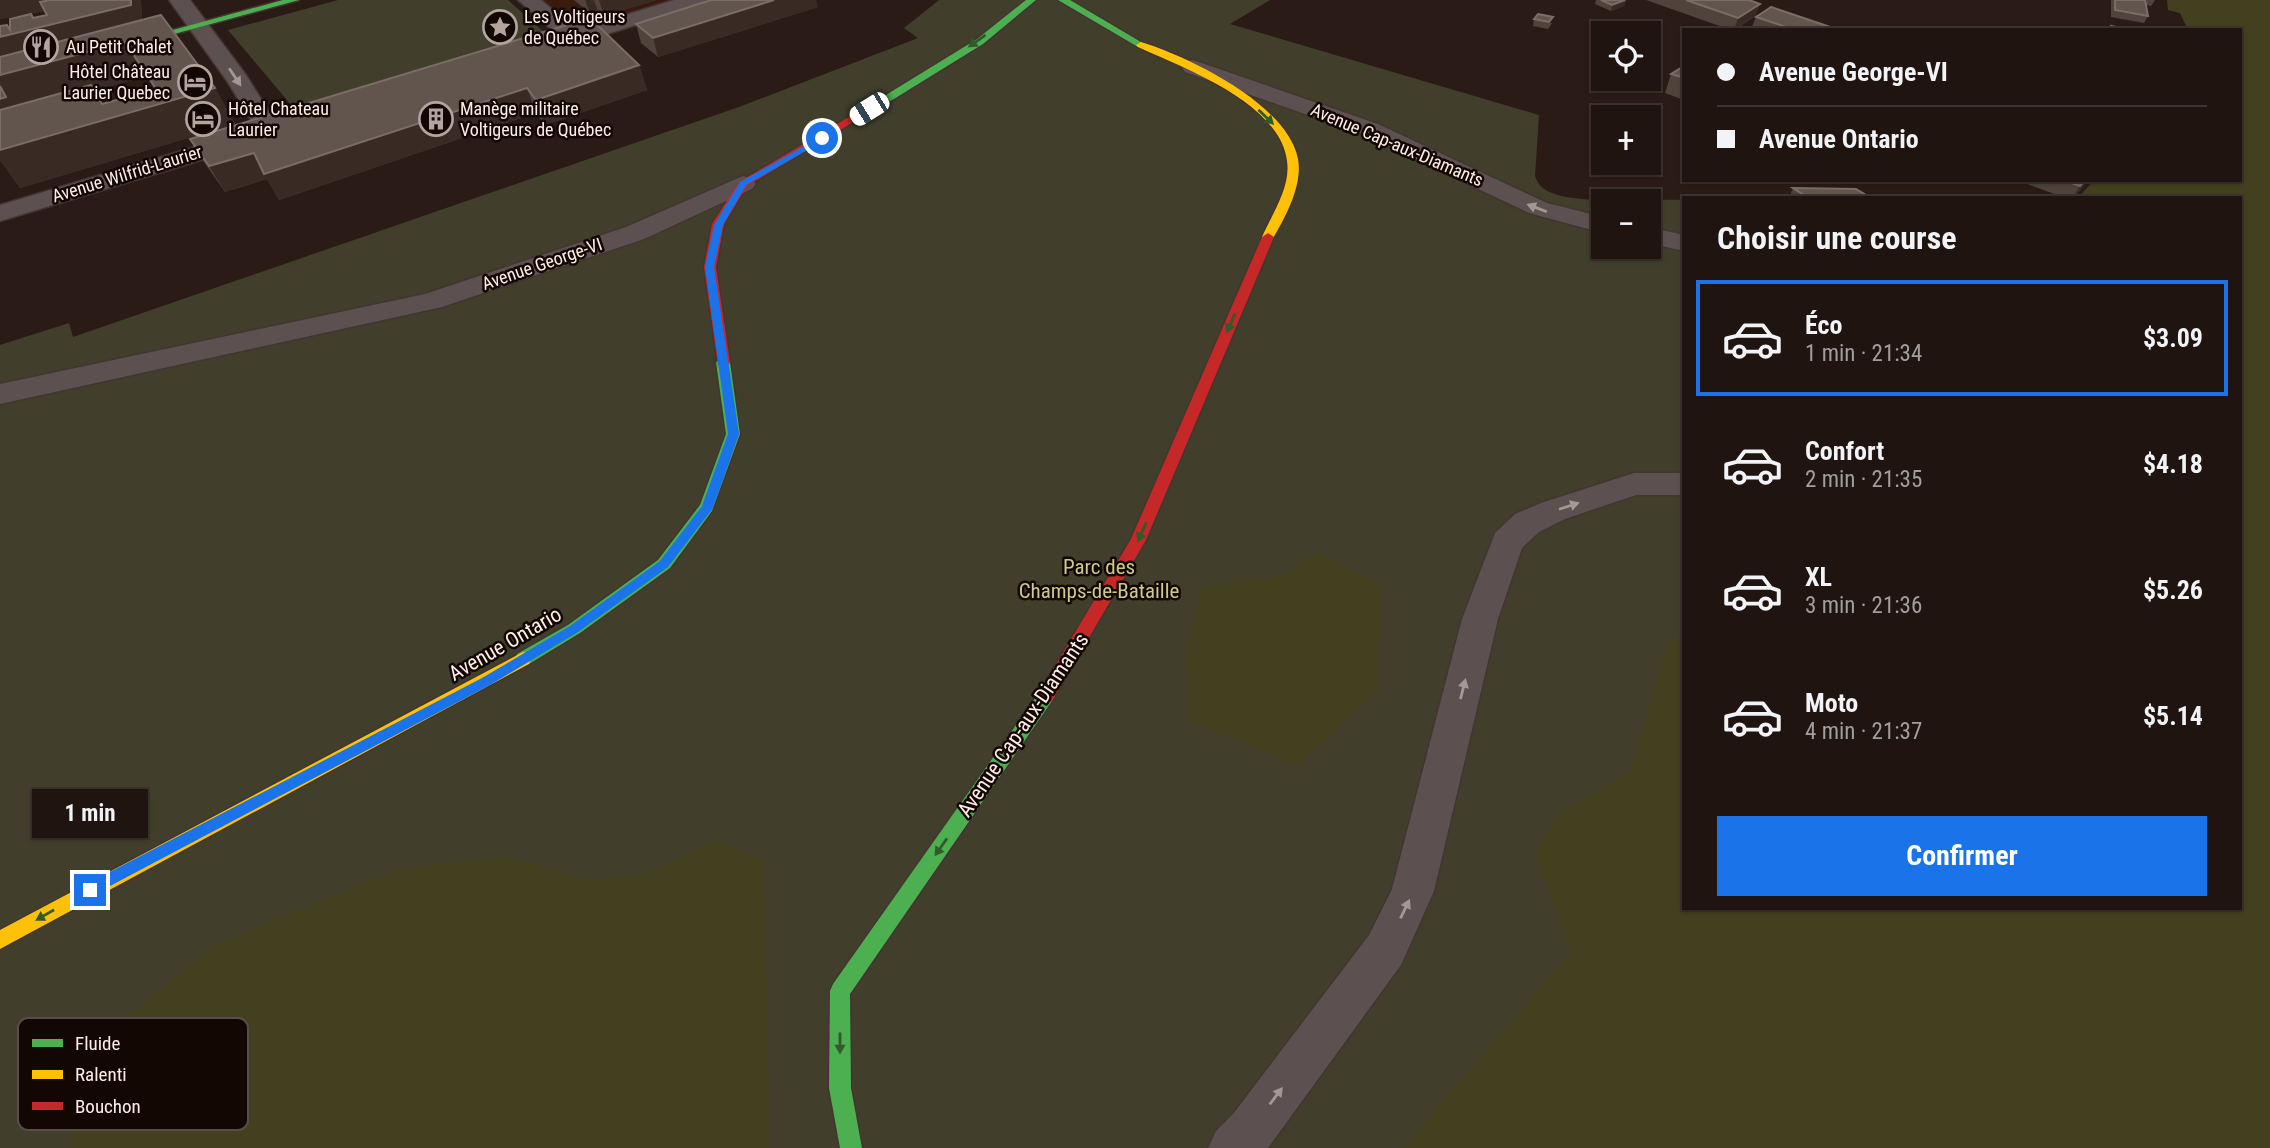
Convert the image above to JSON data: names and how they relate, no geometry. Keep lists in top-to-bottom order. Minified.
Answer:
{"streets":{"street":["Avenue Cap-aux-Diamants","Avenue Wilfrid-Laurier","Avenue George-VI","Avenue Ontario"]},"crossings":[["Avenue George-VI","Avenue Ontario"]],"one_way":["Avenue Ontario"],"parks":["Parc des Champs-de-Bataille"],"places":{"place":["Les Voltigeurs de Québec"],"restaurant":["Au Petit Chalet"],"hotel":["Hôtel Château Laurier Quebec","Hôtel Chateau Laurier"],"building":["Manège militaire Voltigeurs de Québec"]},"legend":["Fluide","Ralenti","Bouchon"],"page":{"map_buttons":["+","−"],"banner":["Avenue George-VI","Avenue Ontario"],"heading":"Choisir une course","list":[{"name":"Éco","note":"1 min · 21:34","value":"$3.09"},{"name":"Confort","note":"2 min · 21:35","value":"$4.18"},{"name":"XL","note":"3 min · 21:36","value":"$5.26"},{"name":"Moto","note":"4 min · 21:37","value":"$5.14"}],"bubble":"1 min","buttons":"Confirmer"}}
